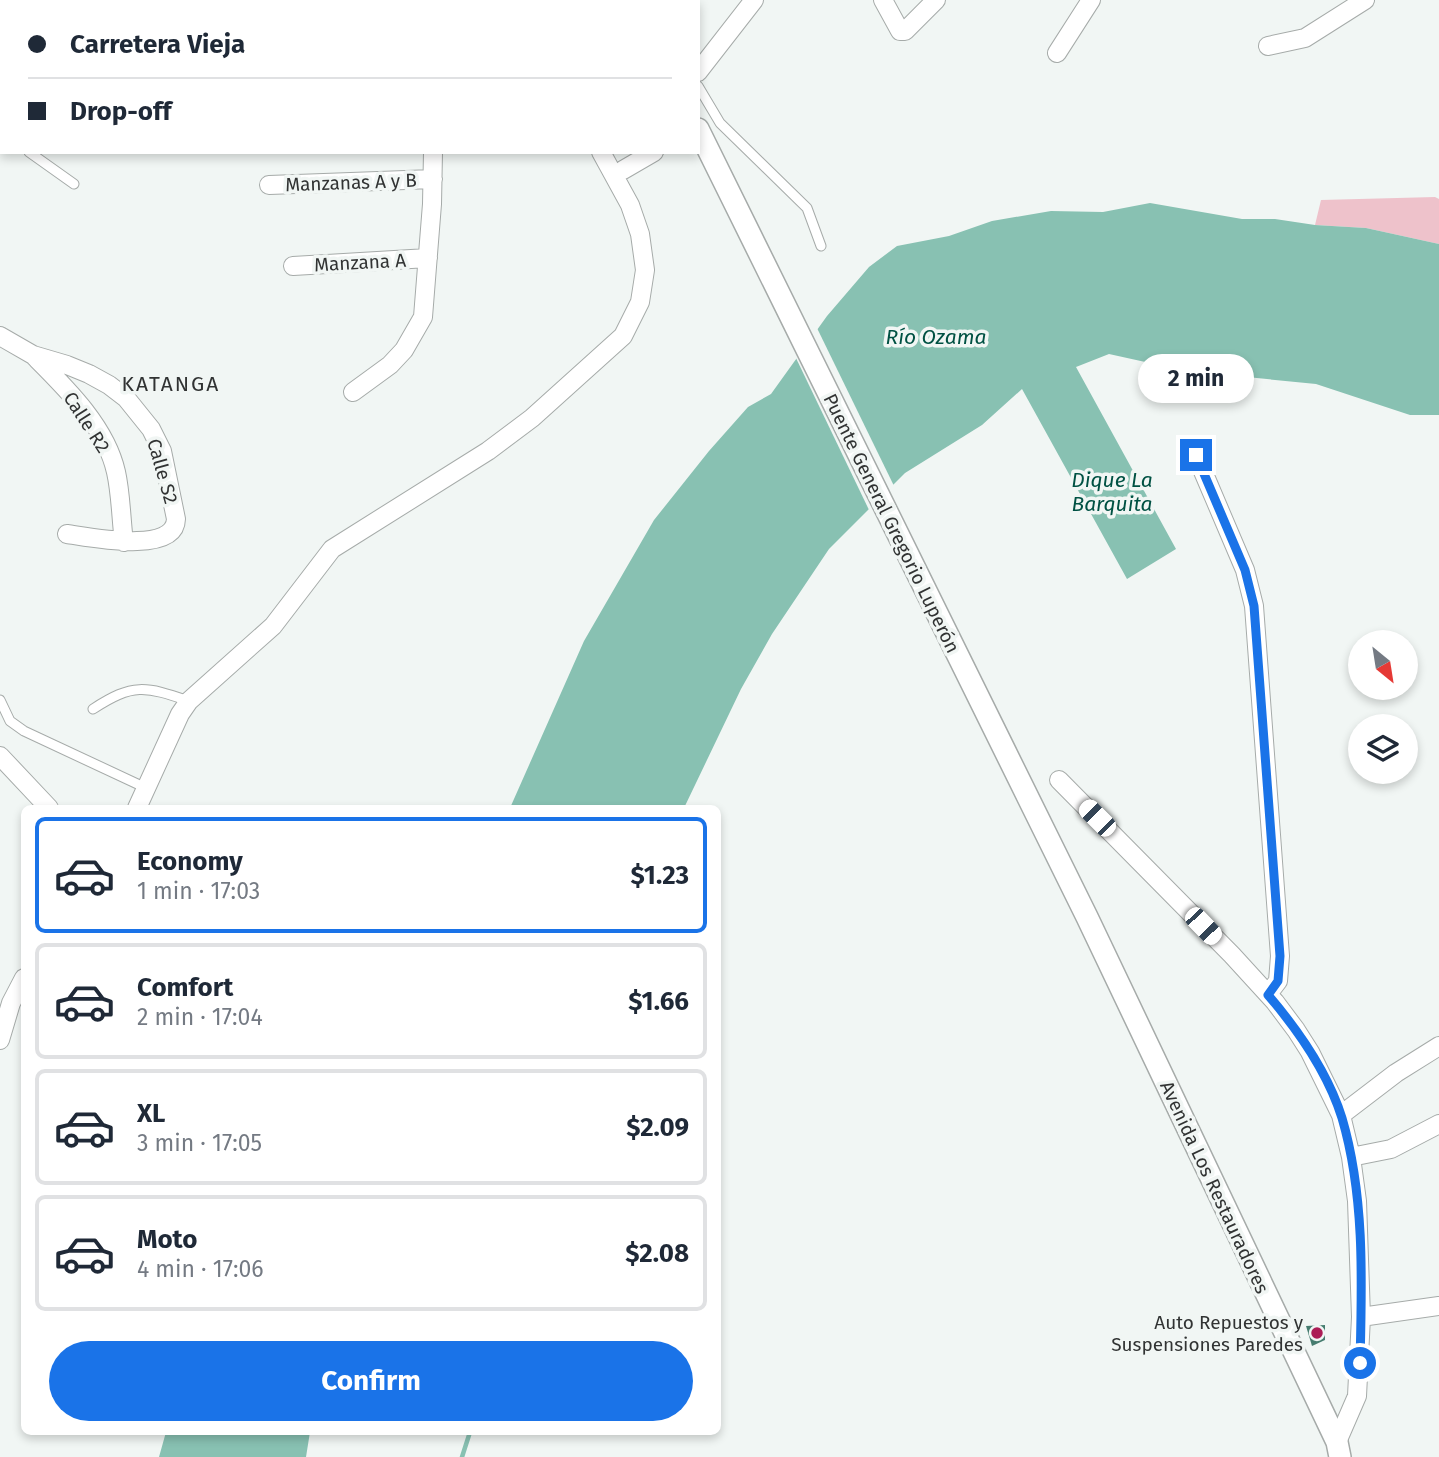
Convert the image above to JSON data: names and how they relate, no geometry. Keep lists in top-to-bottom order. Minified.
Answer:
{"streets":{"street":["Manzanas A y B","Manzana A","Calle R2","Calle S2","Puente General Gregorio Luperón","Avenida Los Restauradores"]},"crossings":[["Calle R2","Calle S2"],["Puente General Gregorio Luperón","Avenida Los Restauradores"]],"districts":["KATANGA"],"water":["Río Ozama","Dique La Barquita"],"places":["Auto Repuestos y Suspensiones Paredes"],"north":"bottom right","page":{"banner":["Carretera Vieja","Drop-off"],"bubble":"2 min","list":[{"name":"Economy","note":"1 min · 17:03","value":"$1.23"},{"name":"Comfort","note":"2 min · 17:04","value":"$1.66"},{"name":"XL","note":"3 min · 17:05","value":"$2.09"},{"name":"Moto","note":"4 min · 17:06","value":"$2.08"}],"buttons":"Confirm"}}
